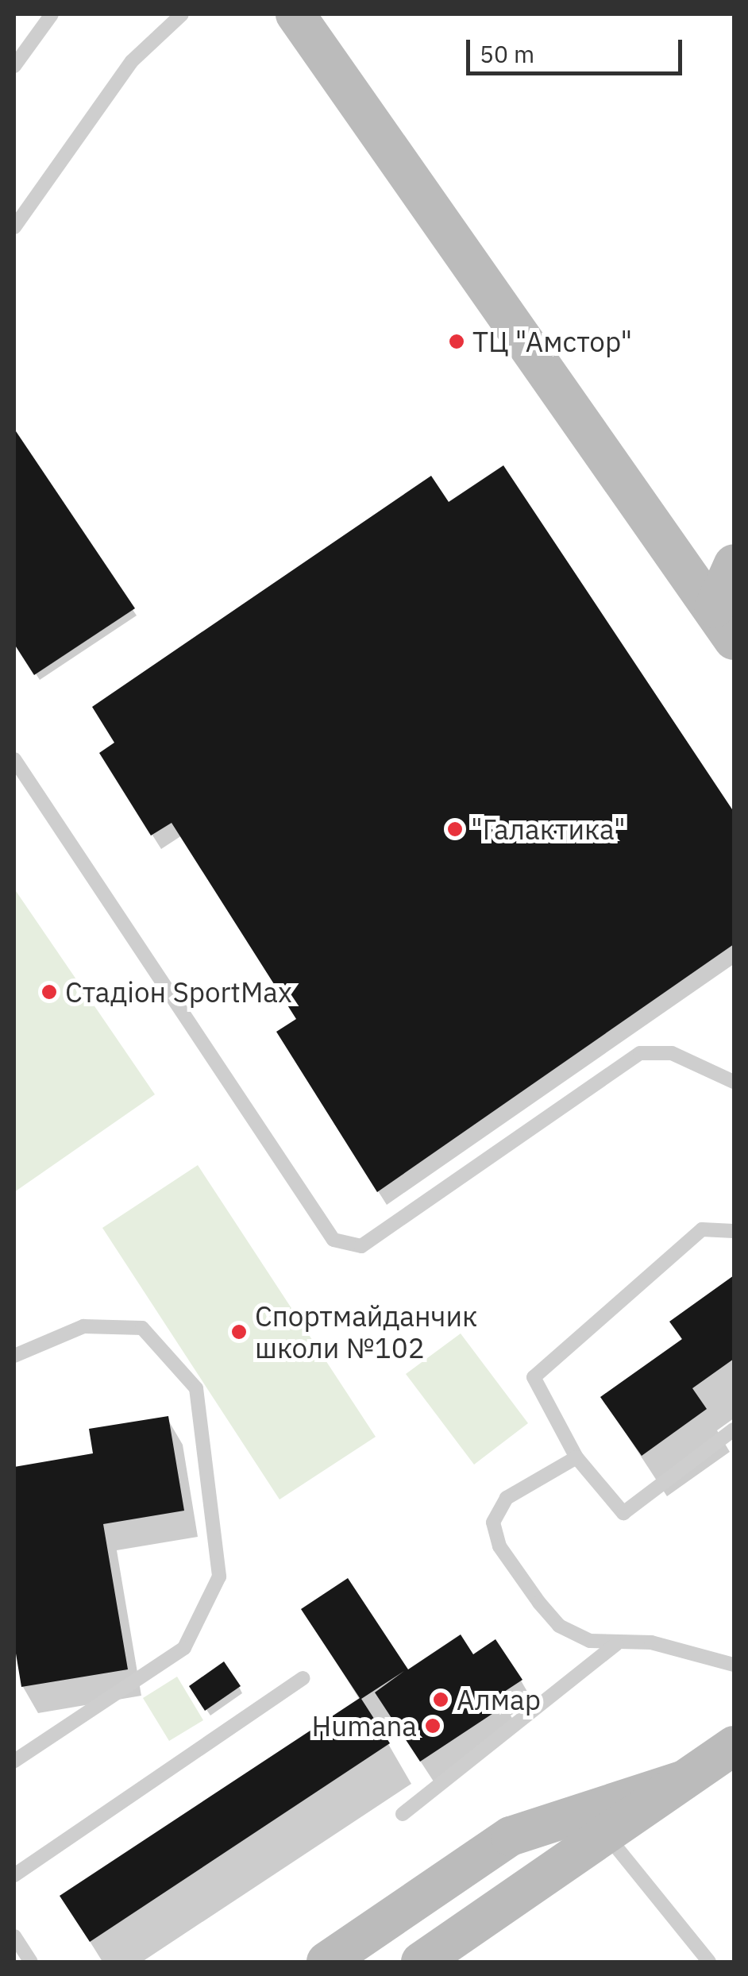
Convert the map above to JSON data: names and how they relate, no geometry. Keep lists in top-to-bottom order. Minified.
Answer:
{"places":["ТЦ \"Амстор\"","\"Галактика\"","Стадіон SportMax","Спортмайданчик школи №102","Алмар","Humana"],"scale_bar":"50 m"}
